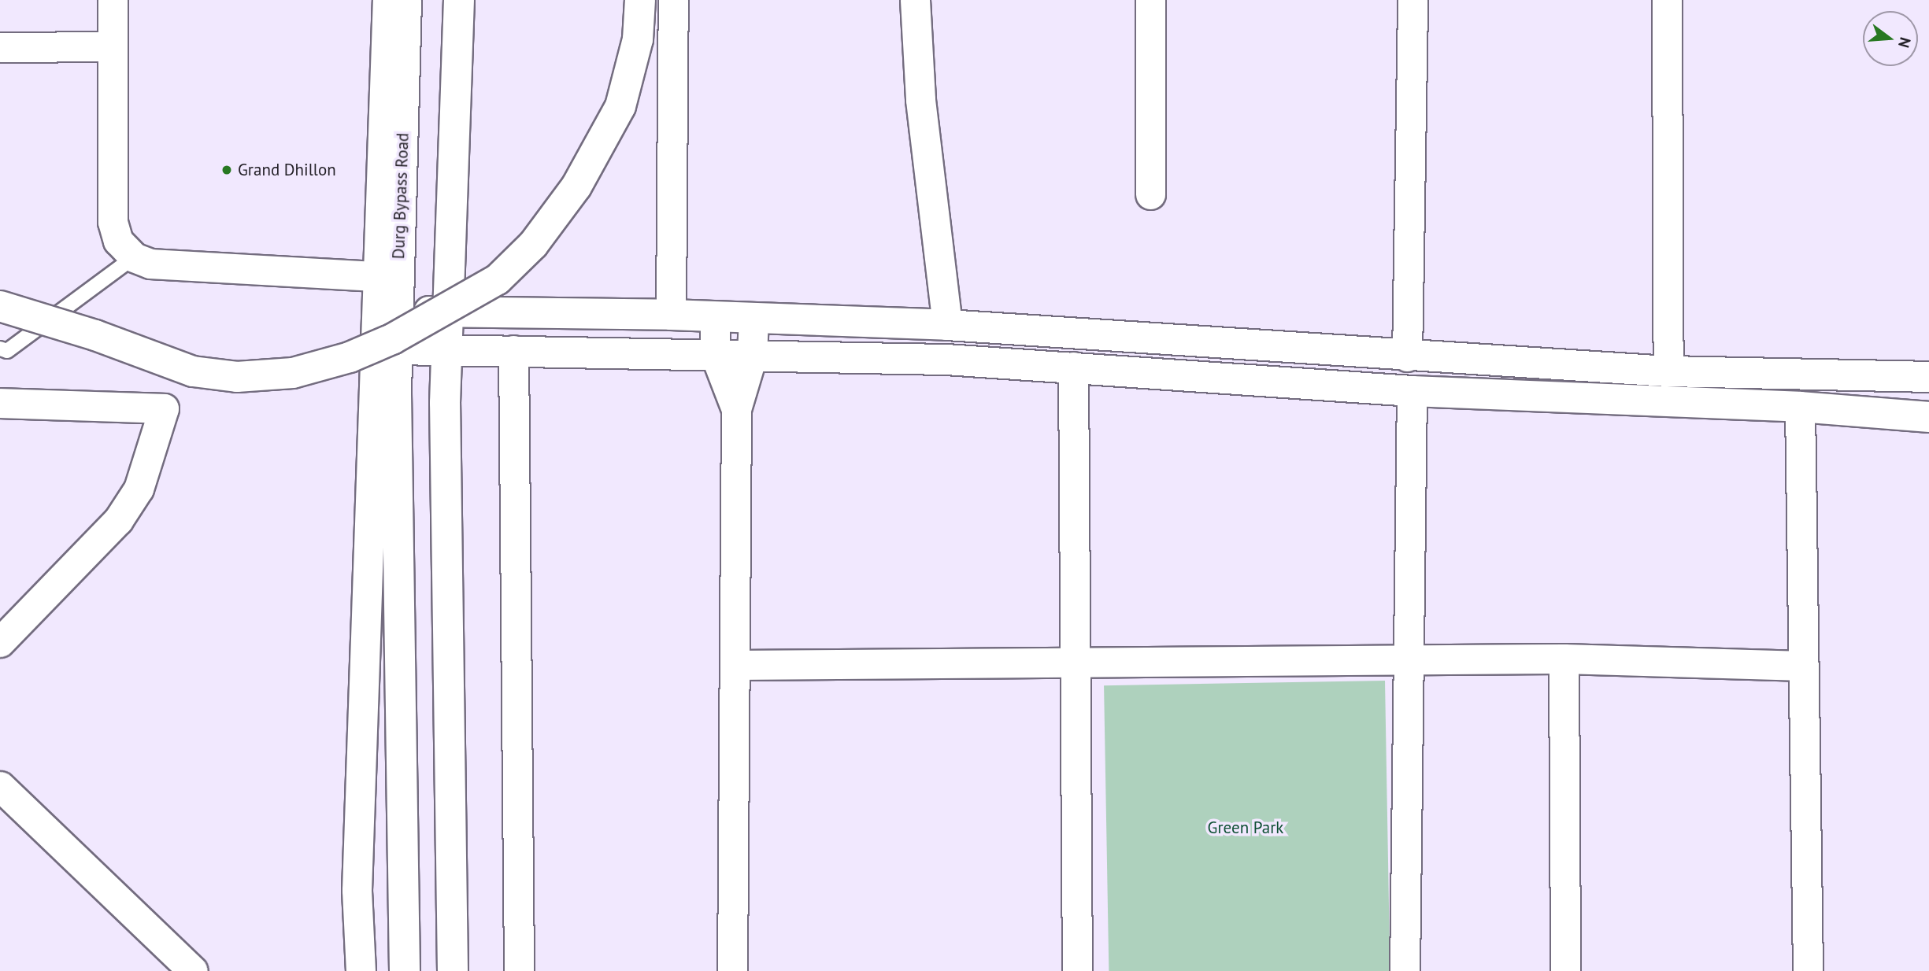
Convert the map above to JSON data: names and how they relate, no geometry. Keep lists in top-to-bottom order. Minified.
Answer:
{"streets":{"main road":["Durg Bypass Road"]},"parks":["Green Park"],"places":["Grand Dhillon"],"north":"right"}
